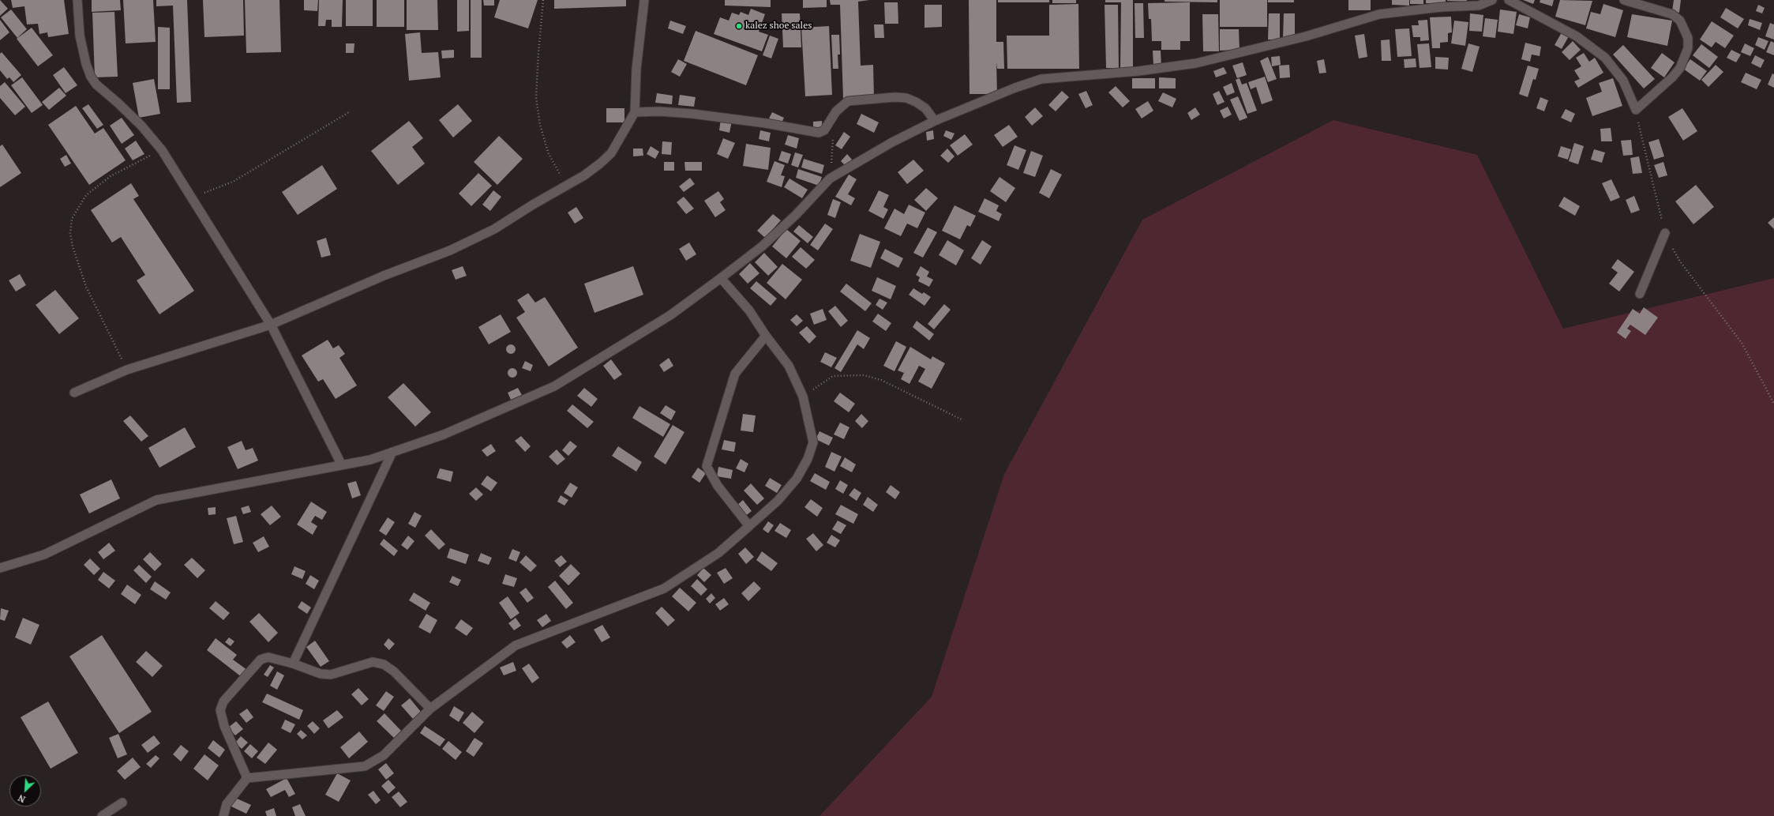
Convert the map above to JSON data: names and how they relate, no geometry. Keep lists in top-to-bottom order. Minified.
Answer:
{"places":["kalez shoe sales"],"north":"bottom left"}
